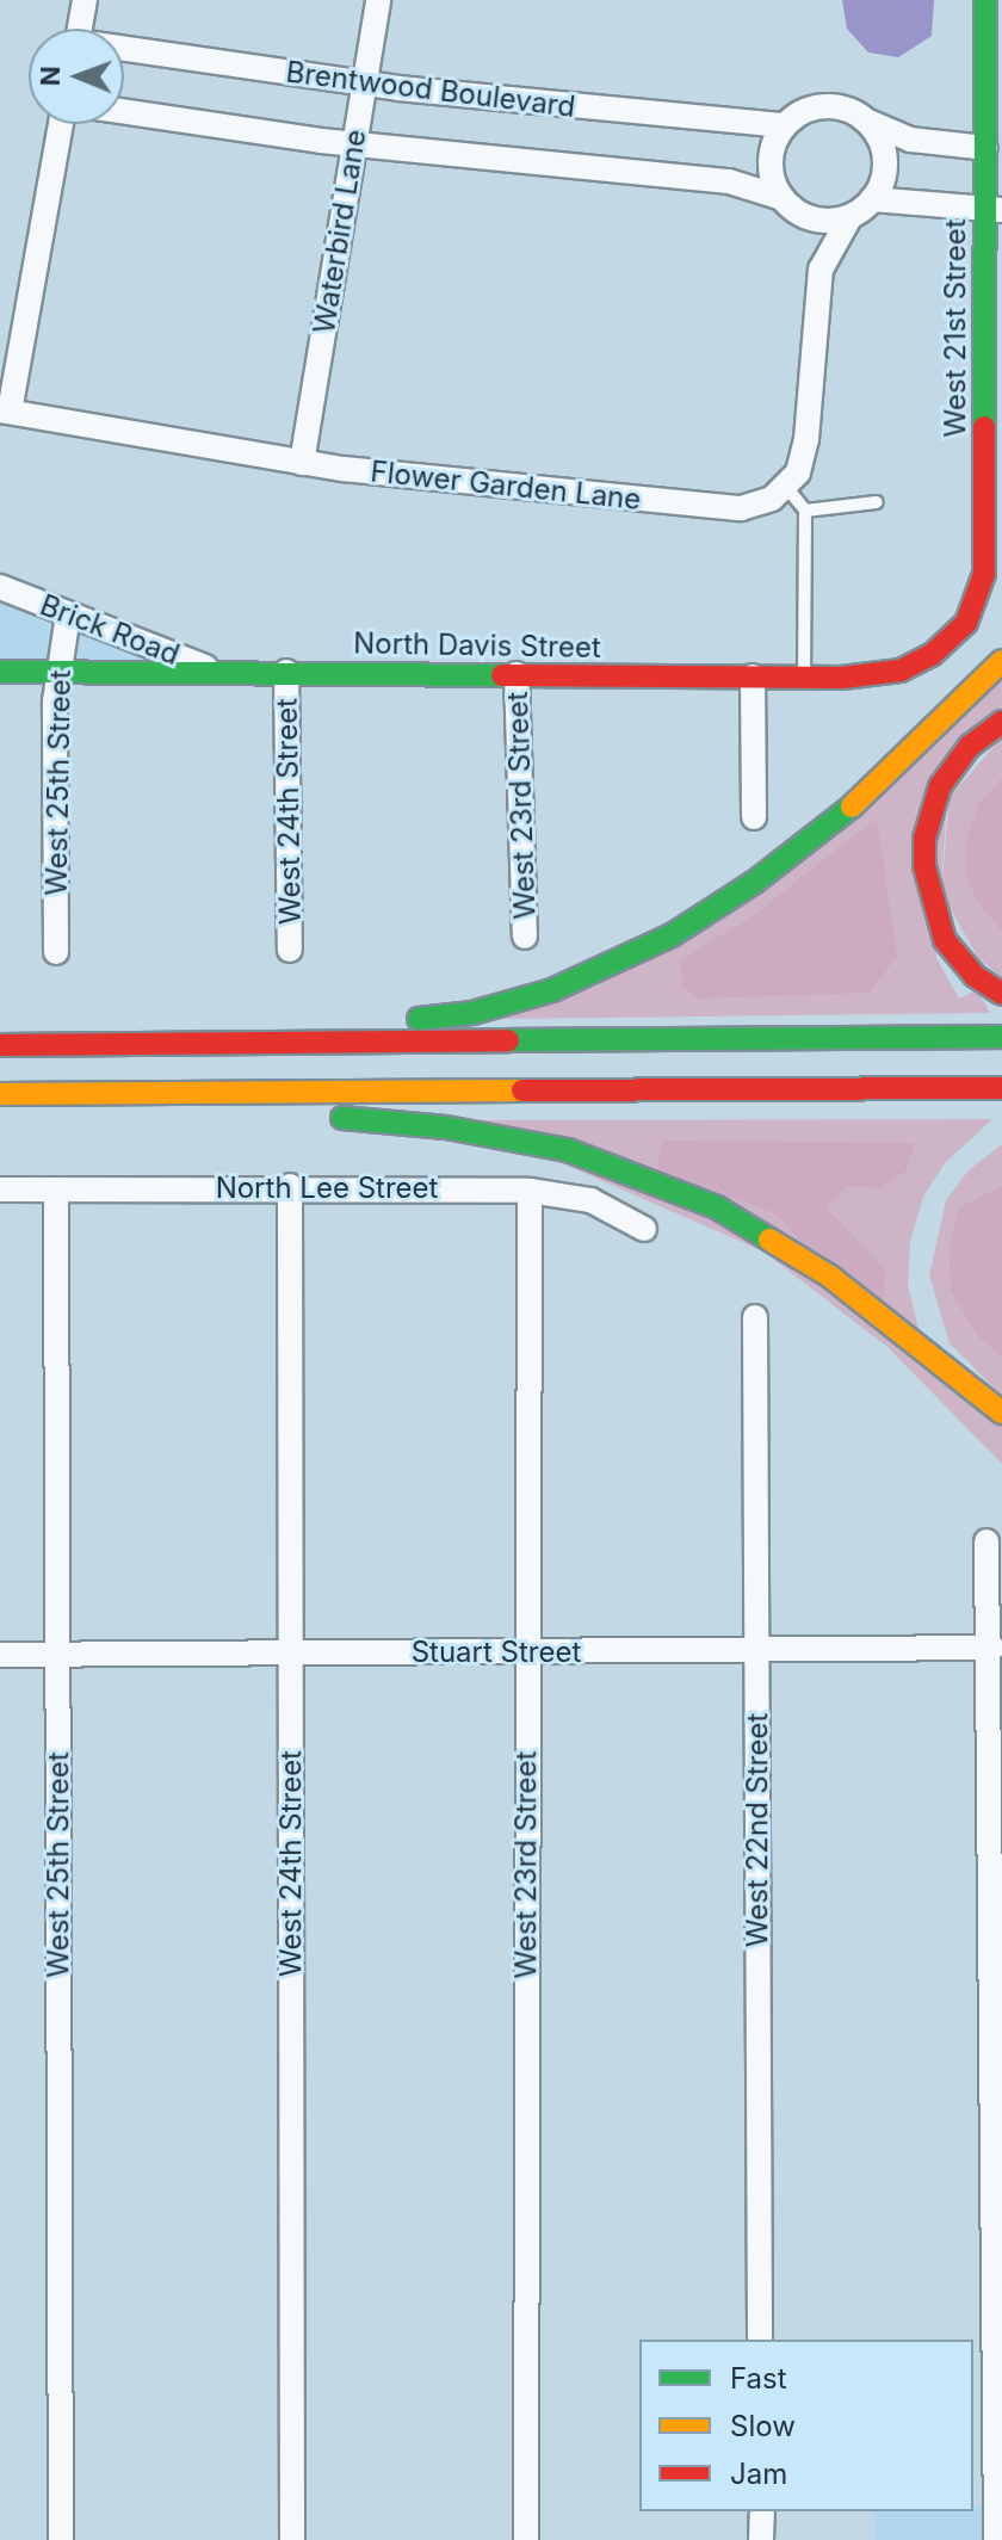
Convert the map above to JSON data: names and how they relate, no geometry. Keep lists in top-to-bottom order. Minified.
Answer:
{"streets":{"main road":["West 21st Street","North Davis Street"],"street":["Brentwood Boulevard","Waterbird Lane","Flower Garden Lane","Brick Road","West 25th Street","West 23rd Street","West 24th Street","North Lee Street","Stuart Street","West 22nd Street"]},"crossings":[["Brentwood Boulevard","Waterbird Lane"],["Waterbird Lane","Flower Garden Lane"],["West 21st Street","North Davis Street"],["Brick Road","North Davis Street"],["Brick Road","West 25th Street"],["North Davis Street","West 25th Street"],["North Davis Street","West 23rd Street"],["North Davis Street","West 24th Street"],["West 25th Street","North Lee Street"],["West 25th Street","Stuart Street"],["West 23rd Street","North Lee Street"],["West 23rd Street","Stuart Street"],["West 24th Street","North Lee Street"],["West 24th Street","Stuart Street"],["Stuart Street","West 22nd Street"]],"legend":["Fast","Slow","Jam"],"north":"left"}
